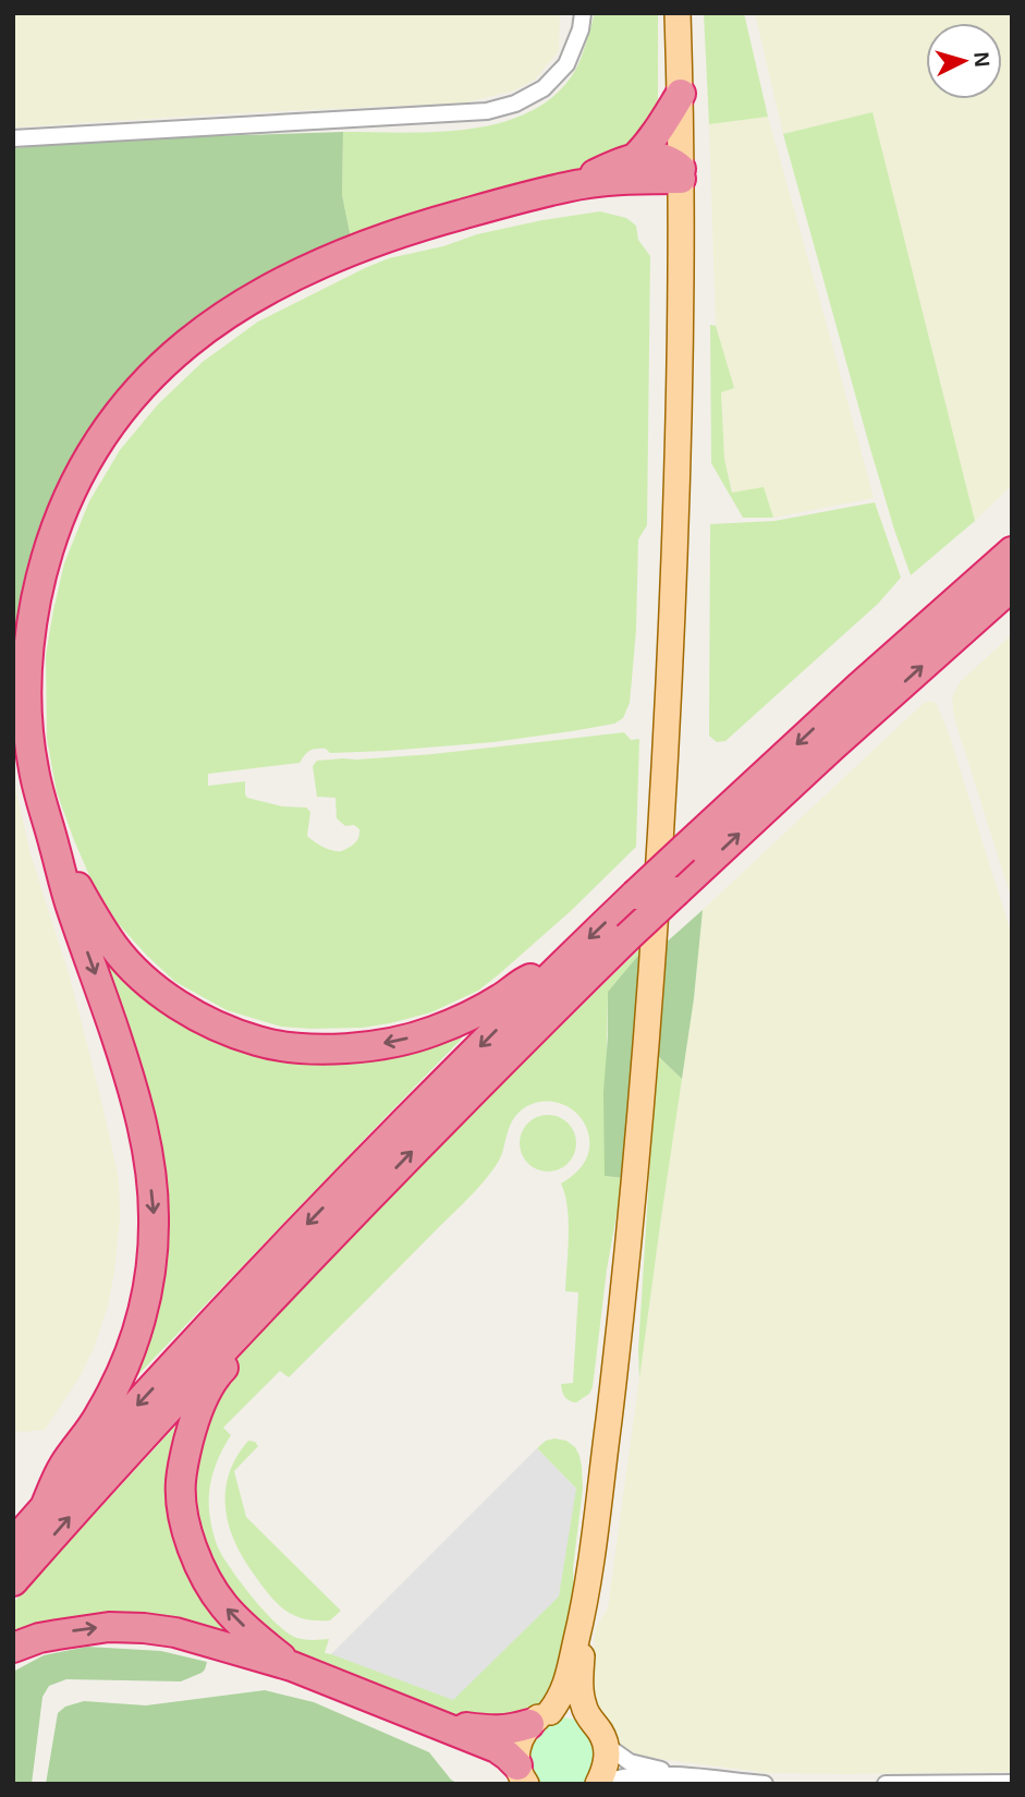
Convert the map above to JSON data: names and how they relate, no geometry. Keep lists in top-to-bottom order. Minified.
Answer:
{"north":"right"}
